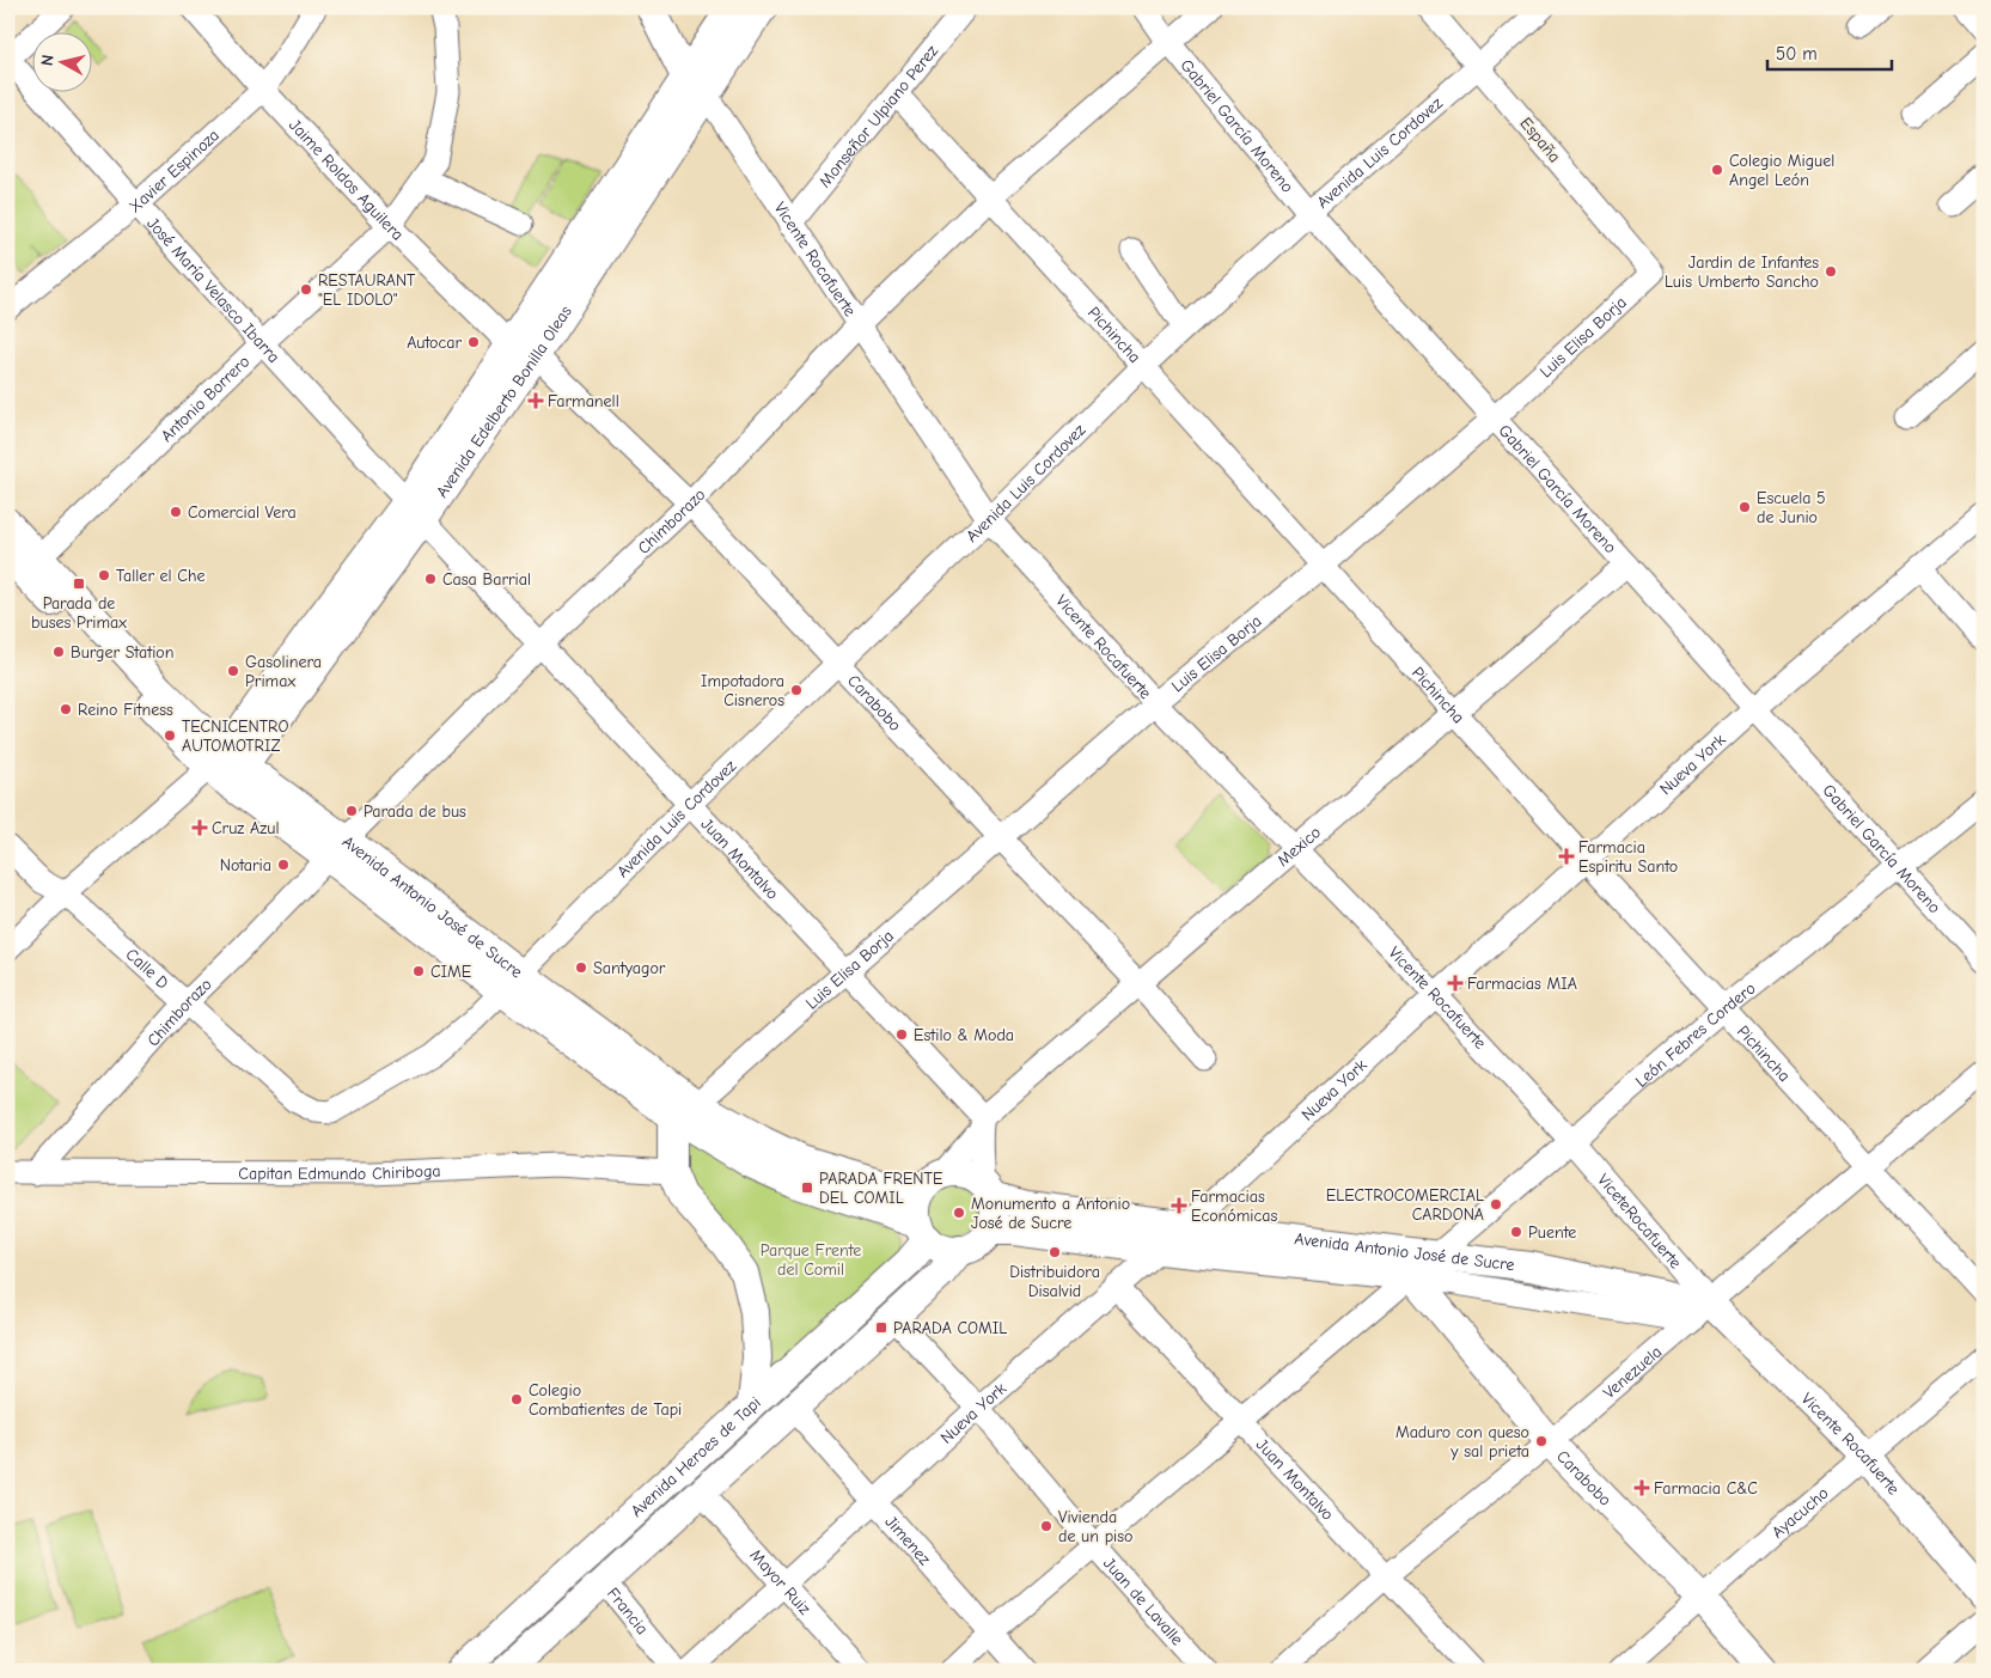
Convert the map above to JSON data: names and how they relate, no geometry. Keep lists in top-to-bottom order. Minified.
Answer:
{"streets":{"main road":["Vicente Rocafuerte","Avenida Edelberto Bonilla Oleas","Carabobo","Avenida Antonio José de Sucre","Avenida Heroes de Tapi"],"street":["Monseñor Ulpiano Perez","Gabriel García Moreno","España","Avenida Luis Cordovez","Xavier Espinoza","Jaime Roldos Aguilera","José María Velasco Ibarra","Pichincha","Luis Elisa Borja","Antonio Borrero","Chimborazo","Nueva York","Mexico","Juan Montalvo","Calle D","León Febres Cordero","Capitan Edmundo Chiriboga","ViceteRocafuerte","Venezuela","Ayacucho","Jimenez","Mayor Ruiz","Juan de Lavalle","Francia"]},"crossings":[["Monseñor Ulpiano Perez","Vicente Rocafuerte"],["Monseñor Ulpiano Perez","Pichincha"],["Gabriel García Moreno","Avenida Luis Cordovez"],["Gabriel García Moreno","Luis Elisa Borja"],["Gabriel García Moreno","Chimborazo"],["Gabriel García Moreno","Nueva York"],["Gabriel García Moreno","Mexico"],["Gabriel García Moreno","León Febres Cordero"],["España","Avenida Luis Cordovez"],["España","Luis Elisa Borja"],["Avenida Luis Cordovez","Vicente Rocafuerte"],["Avenida Luis Cordovez","Pichincha"],["Avenida Luis Cordovez","Carabobo"],["Avenida Luis Cordovez","Juan Montalvo"],["Avenida Luis Cordovez","Avenida Antonio José de Sucre"],["Avenida Luis Cordovez","Calle D"],["Xavier Espinoza","Jaime Roldos Aguilera"],["Xavier Espinoza","José María Velasco Ibarra"],["Jaime Roldos Aguilera","Antonio Borrero"],["Jaime Roldos Aguilera","Avenida Edelberto Bonilla Oleas"],["Vicente Rocafuerte","Luis Elisa Borja"],["Vicente Rocafuerte","Avenida Edelberto Bonilla Oleas"],["Vicente Rocafuerte","Chimborazo"],["Vicente Rocafuerte","Nueva York"],["Vicente Rocafuerte","Mexico"],["Vicente Rocafuerte","Avenida Antonio José de Sucre"],["Vicente Rocafuerte","León Febres Cordero"],["Vicente Rocafuerte","ViceteRocafuerte"],["Vicente Rocafuerte","Venezuela"],["Vicente Rocafuerte","Ayacucho"],["José María Velasco Ibarra","Antonio Borrero"],["José María Velasco Ibarra","Avenida Edelberto Bonilla Oleas"],["José María Velasco Ibarra","Juan Montalvo"],["Pichincha","Luis Elisa Borja"],["Pichincha","Chimborazo"],["Pichincha","Nueva York"],["Pichincha","Mexico"],["Pichincha","León Febres Cordero"],["Pichincha","Venezuela"],["Luis Elisa Borja","Carabobo"],["Luis Elisa Borja","Juan Montalvo"],["Luis Elisa Borja","Avenida Antonio José de Sucre"],["Antonio Borrero","Avenida Antonio José de Sucre"],["Avenida Edelberto Bonilla Oleas","Carabobo"],["Avenida Edelberto Bonilla Oleas","Juan Montalvo"],["Avenida Edelberto Bonilla Oleas","Avenida Antonio José de Sucre"],["Chimborazo","Carabobo"],["Chimborazo","Juan Montalvo"],["Chimborazo","Avenida Antonio José de Sucre"],["Chimborazo","Calle D"],["Chimborazo","Capitan Edmundo Chiriboga"],["Carabobo","Mexico"],["Carabobo","Avenida Antonio José de Sucre"],["Carabobo","León Febres Cordero"],["Carabobo","Venezuela"],["Carabobo","Ayacucho"],["Nueva York","Juan Montalvo"],["Nueva York","Avenida Antonio José de Sucre"],["Nueva York","Jimenez"],["Nueva York","Mayor Ruiz"],["Nueva York","Juan de Lavalle"],["Mexico","Juan Montalvo"],["Mexico","Avenida Antonio José de Sucre"],["Mexico","Avenida Heroes de Tapi"],["Juan Montalvo","León Febres Cordero"],["Juan Montalvo","Venezuela"],["Avenida Antonio José de Sucre","León Febres Cordero"],["Avenida Antonio José de Sucre","ViceteRocafuerte"],["Avenida Antonio José de Sucre","Venezuela"],["Avenida Antonio José de Sucre","Avenida Heroes de Tapi"],["León Febres Cordero","ViceteRocafuerte"],["León Febres Cordero","Jimenez"],["León Febres Cordero","Juan de Lavalle"],["ViceteRocafuerte","Venezuela"],["Avenida Heroes de Tapi","Jimenez"],["Avenida Heroes de Tapi","Mayor Ruiz"],["Avenida Heroes de Tapi","Juan de Lavalle"],["Avenida Heroes de Tapi","Francia"]],"parks":["Parque Frente del Comil"],"places":{"other":["Colegio Miguel Angel León","Jardin de Infantes Luis Umberto Sancho","RESTAURANT \"EL IDOLO\"","Autocar","Escuela 5 de Junio","Comercial Vera","Taller el Che","Casa Barrial","Burger Station","Gasolinera Primax","Impotadora Cisneros","Reino Fitness","TECNICENTRO AUTOMOTRIZ","Parada de bus","Notaria","Santyagor","CIME","Estilo & Moda","ELECTROCOMERCIAL CARDONA","Monumento a Antonio José de Sucre","Puente","Distribuidora Disalvid","Colegio Combatientes de Tapi","Maduro con queso y sal prieta","Vivienda de un piso"],"health":["Farmanell","Cruz Azul","Farmacia Espiritu Santo","Farmacias MIA","Farmacias Económicas","Farmacia C&C"],"transit":["Parada de buses Primax","PARADA FRENTE DEL COMIL","PARADA COMIL"]},"scale_bar":"50 m","north":"left"}
